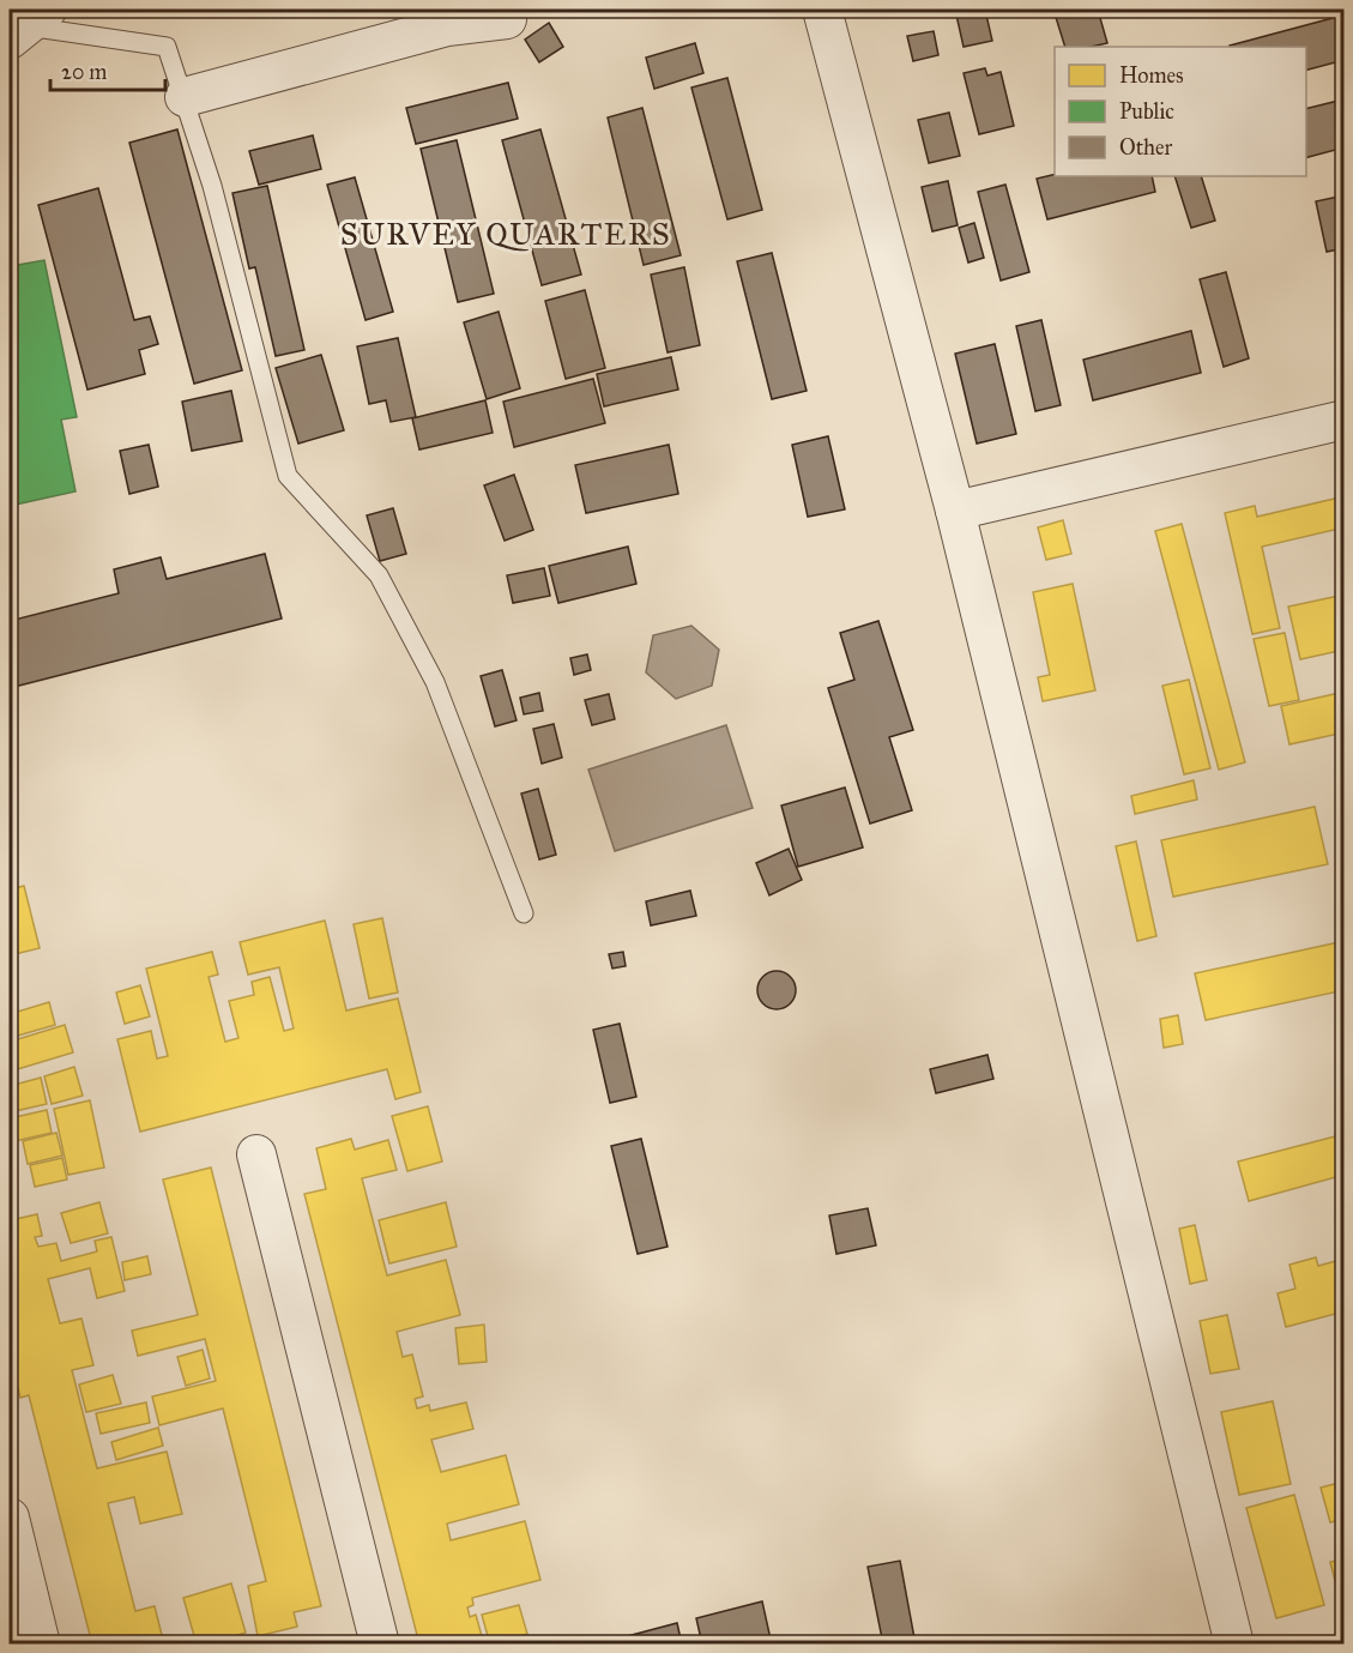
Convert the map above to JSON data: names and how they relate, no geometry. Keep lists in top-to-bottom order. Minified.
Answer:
{"districts":["SURVEY QUARTERS"],"legend":["Homes","Public","Other"],"scale_bar":"20 m"}
